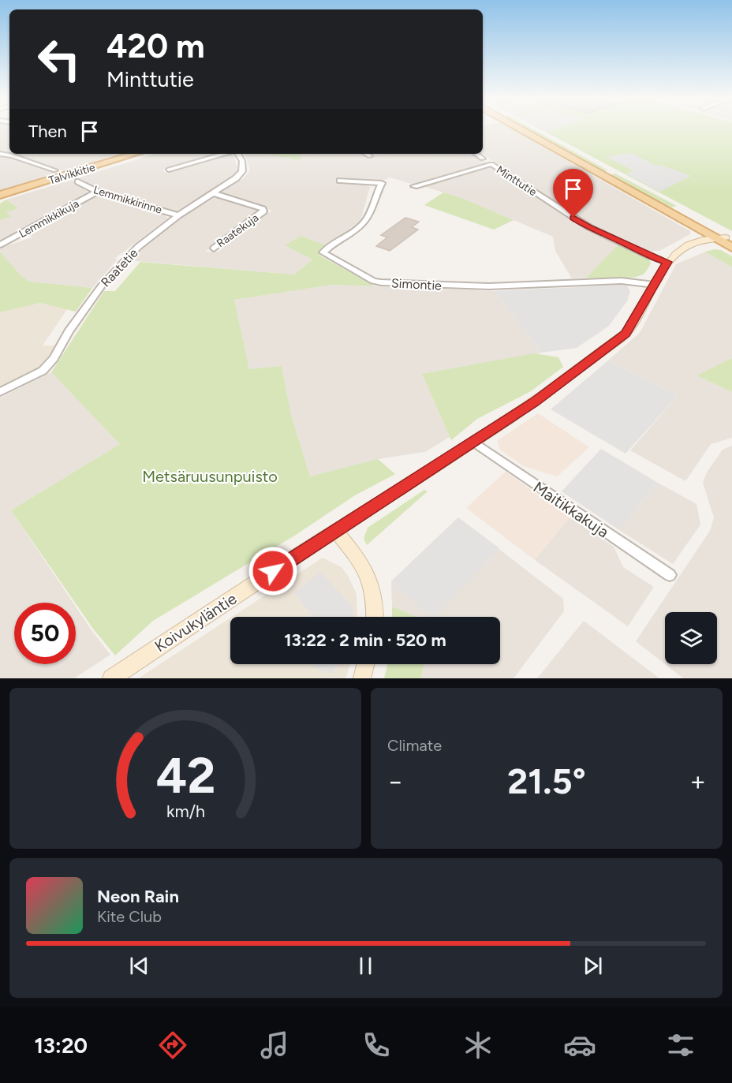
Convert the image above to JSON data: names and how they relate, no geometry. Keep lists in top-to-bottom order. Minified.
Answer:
{"streets":{"main road":["Talvikkitie","Koivukyläntie"],"street":["Minttutie","Lemmikkirinne","Lemmikkikuja","Raatekuja","Raatetie","Simontie","Maitikkakuja"]},"crossings":[["Minttutie","Koivukyläntie"],["Lemmikkirinne","Lemmikkikuja"],["Lemmikkirinne","Raatetie"],["Raatekuja","Raatetie"],["Simontie","Koivukyläntie"],["Maitikkakuja","Koivukyläntie"]],"parks":["Metsäruusunpuisto"],"page":{"turn":["420 m","Minttutie"],"then":"Then","limit":"50","trip":"13:22 · 2 min · 520 m","tile":"Climate","heat":["−","21.5°","+"],"song":["Neon Rain","Kite Club"],"tabs":"13:20","gauge":["42","km/h"]}}
